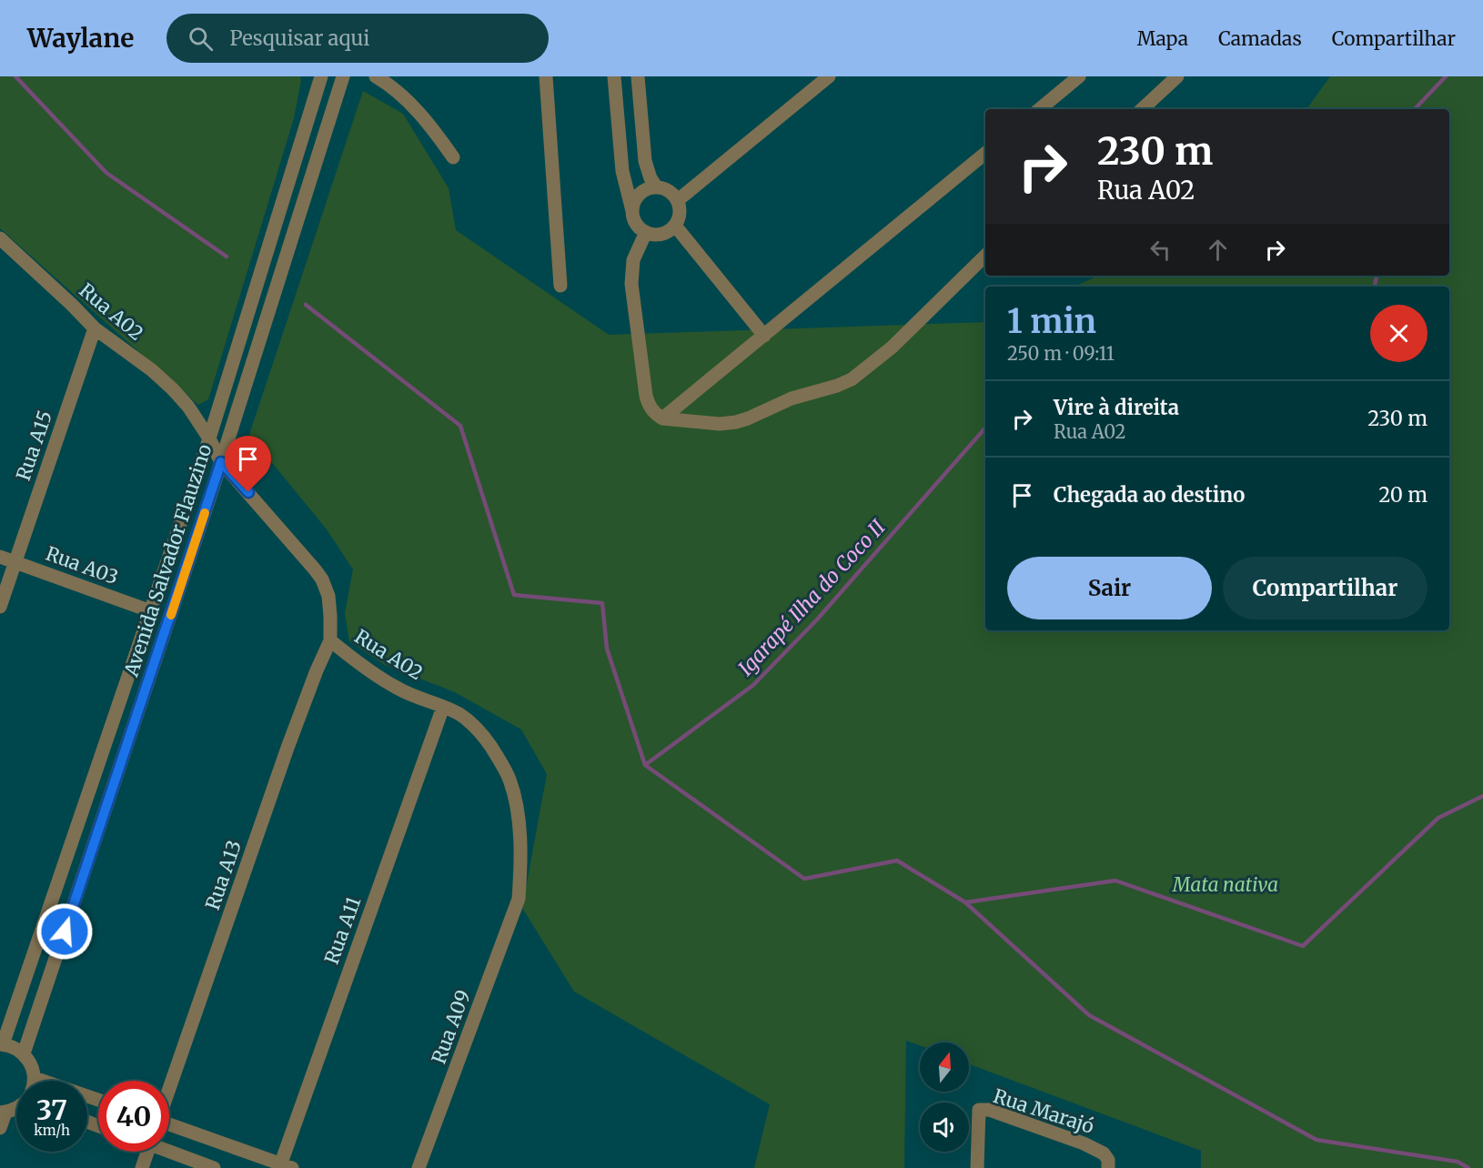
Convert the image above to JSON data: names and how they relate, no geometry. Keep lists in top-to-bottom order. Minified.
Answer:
{"streets":{"street":["Rua A02","Rua A15","Avenida Salvador Flauzino","Rua A03","Rua A13","Rua A11","Rua A09","Rua Marajó"]},"crossings":[["Rua A02","Rua A15"],["Rua A02","Avenida Salvador Flauzino"],["Rua A02","Rua A13"],["Rua A02","Rua A11"],["Rua A02","Rua A09"],["Rua A15","Rua A03"],["Avenida Salvador Flauzino","Rua A03"]],"water":["Igarapé Ilha do Coco II"],"parks":["Mata nativa"],"north":"top","page":{"header":"Waylane","search":"Pesquisar aqui","nav":["Mapa","Camadas","Compartilhar"],"turn":["230 m","Rua A02"],"heading":["1 min","250 m · 09:11"],"list":[{"name":"Vire à direita","note":"Rua A02","value":"230 m"},{"name":"Chegada ao destino","value":"20 m"}],"buttons":["Sair","Compartilhar"],"speed":"37 km/h","limit":"40"}}
